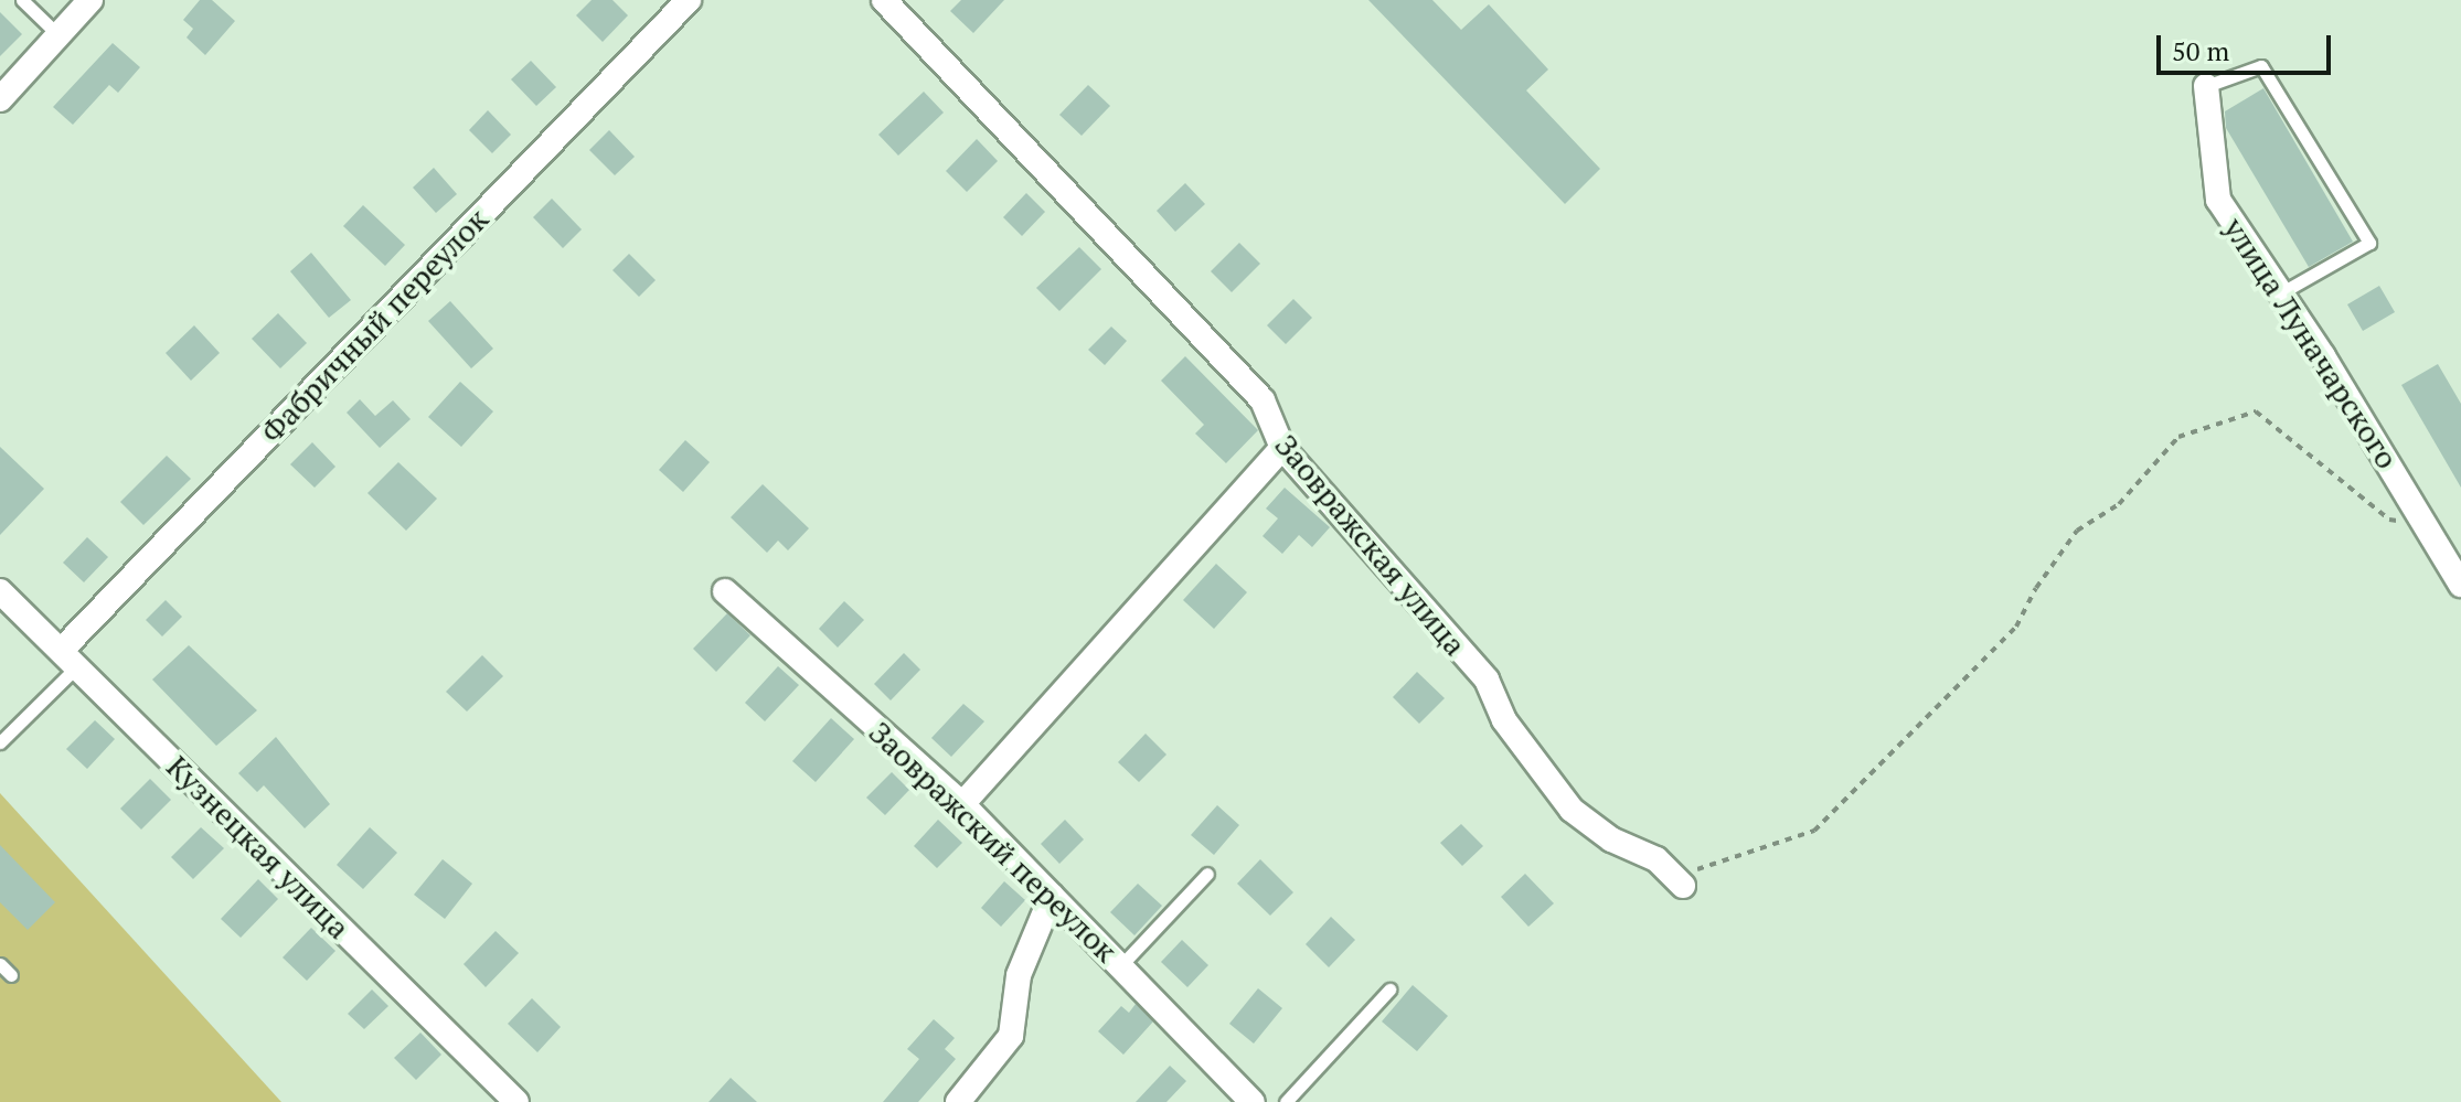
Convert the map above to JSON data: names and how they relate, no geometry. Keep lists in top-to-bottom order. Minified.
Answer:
{"streets":{"street":["Фабричный переулок","улица Луначарского","Заовражская улица","Заовражский переулок","Кузнецкая улица"]},"crossings":[["Фабричный переулок","Кузнецкая улица"]],"scale_bar":"50 m"}
